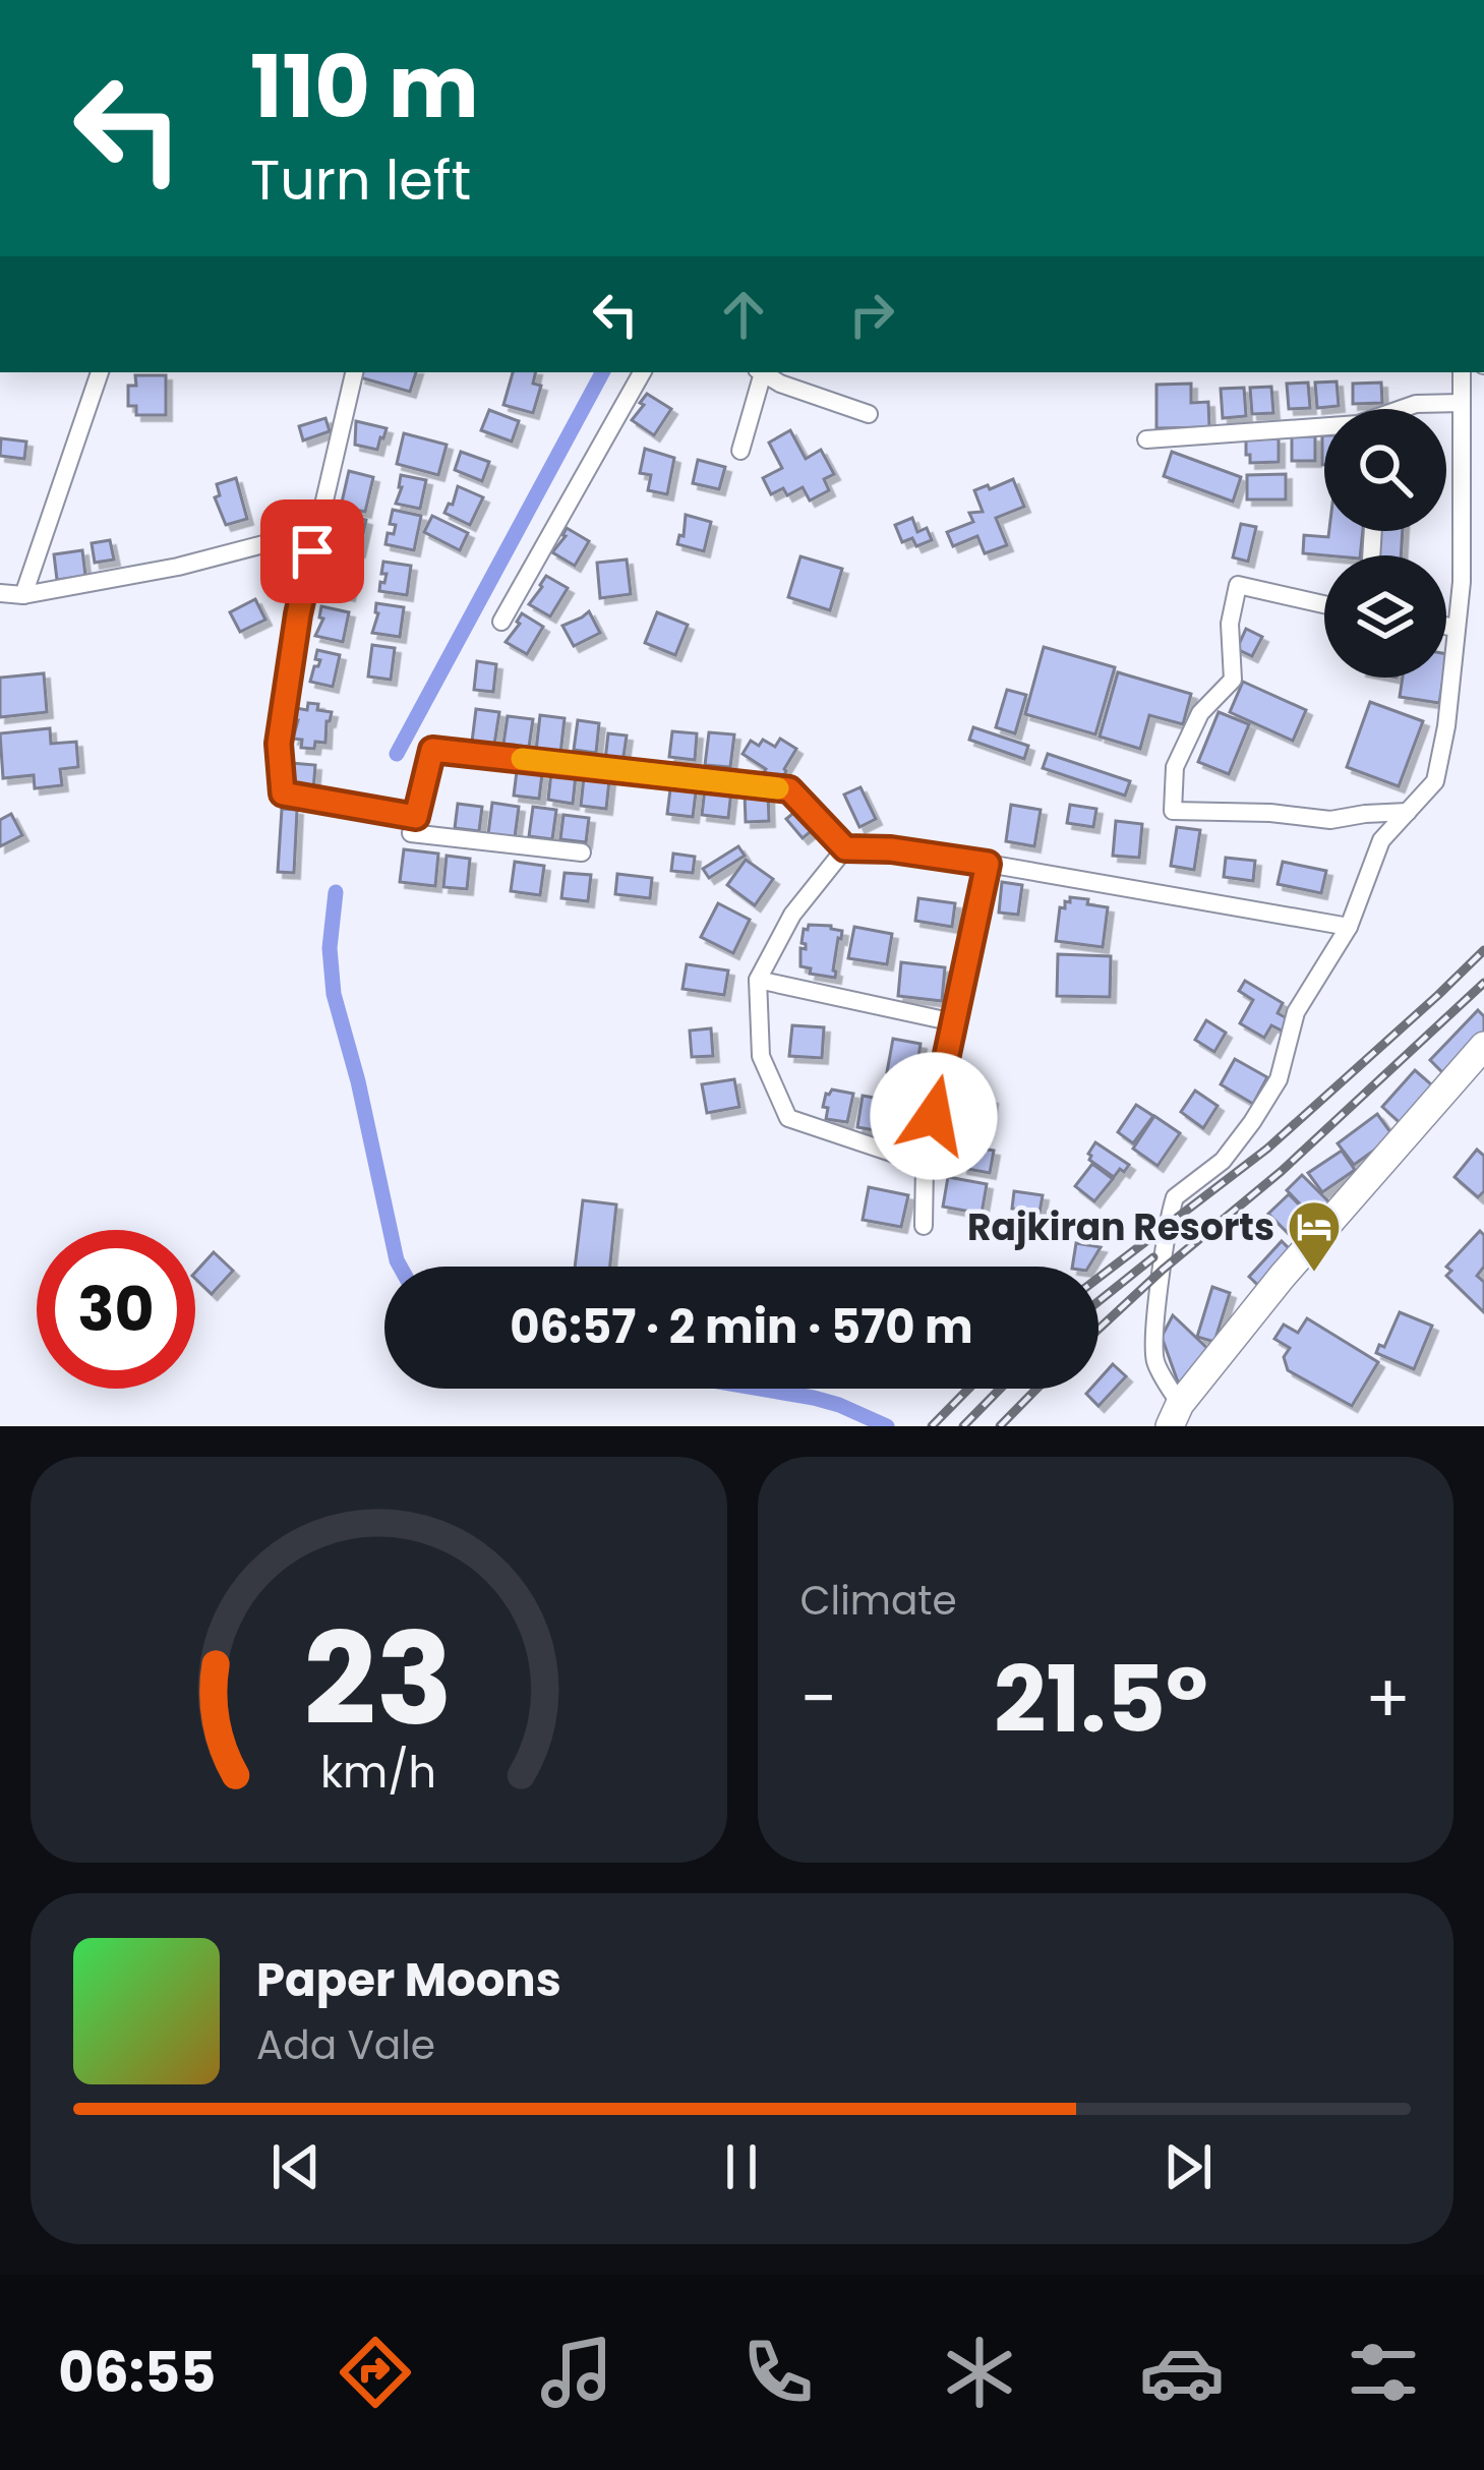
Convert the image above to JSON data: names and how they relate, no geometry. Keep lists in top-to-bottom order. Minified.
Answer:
{"places":{"hotel":["Rajkiran Resorts"]},"page":{"turn":["110 m","Turn left"],"limit":"30","trip":"06:57 · 2 min · 570 m","tile":"Climate","heat":["−","21.5°","+"],"song":["Paper Moons","Ada Vale"],"tabs":"06:55","gauge":["23","km/h"]}}
